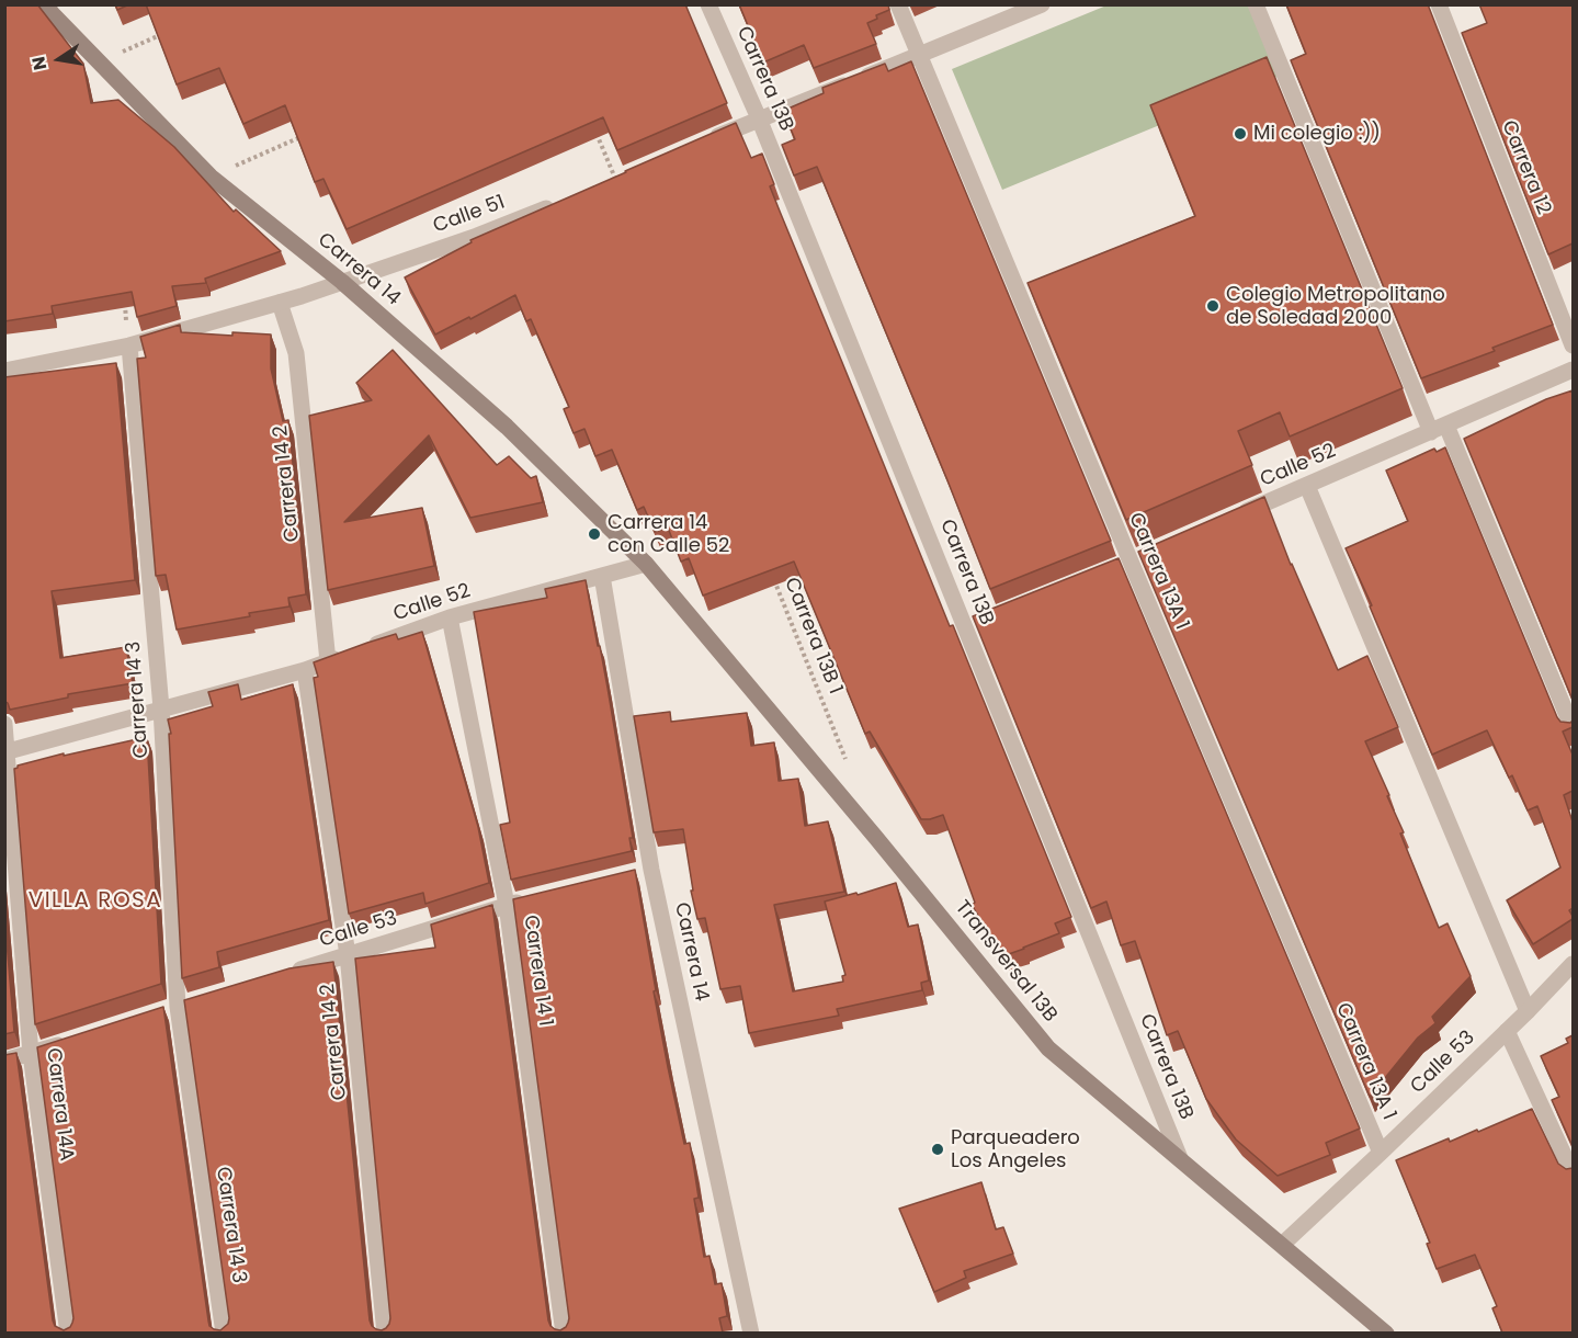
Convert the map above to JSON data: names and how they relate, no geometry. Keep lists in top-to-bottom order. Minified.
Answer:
{"streets":{"main road":["Carrera 14","Transversal 13B"],"street":["Carrera 13B","Carrera 12","Calle 51","Calle 52","Carrera 14 2","Carrera 13A 1","Carrera 14 3","Calle 53","Carrera 14 1","Carrera 14A"],"path":["Carrera 13B 1"]},"crossings":[["Carrera 13B","Transversal 13B"],["Calle 51","Carrera 14"],["Calle 51","Carrera 14 2"],["Calle 51","Carrera 14 3"],["Carrera 14","Calle 52"],["Carrera 14","Transversal 13B"],["Calle 52","Carrera 14 2"],["Calle 52","Carrera 14 3"],["Calle 52","Transversal 13B"],["Calle 52","Carrera 14 1"],["Calle 52","Carrera 14A"],["Carrera 14 2","Calle 53"],["Carrera 13A 1","Calle 53"],["Calle 53","Transversal 13B"],["Calle 53","Carrera 14 1"]],"districts":["VILLA ROSA"],"places":["Mi colegio :))","Colegio Metropolitano de Soledad 2000","Carrera 14 con Calle 52","Parqueadero Los Angeles"],"north":"left"}
